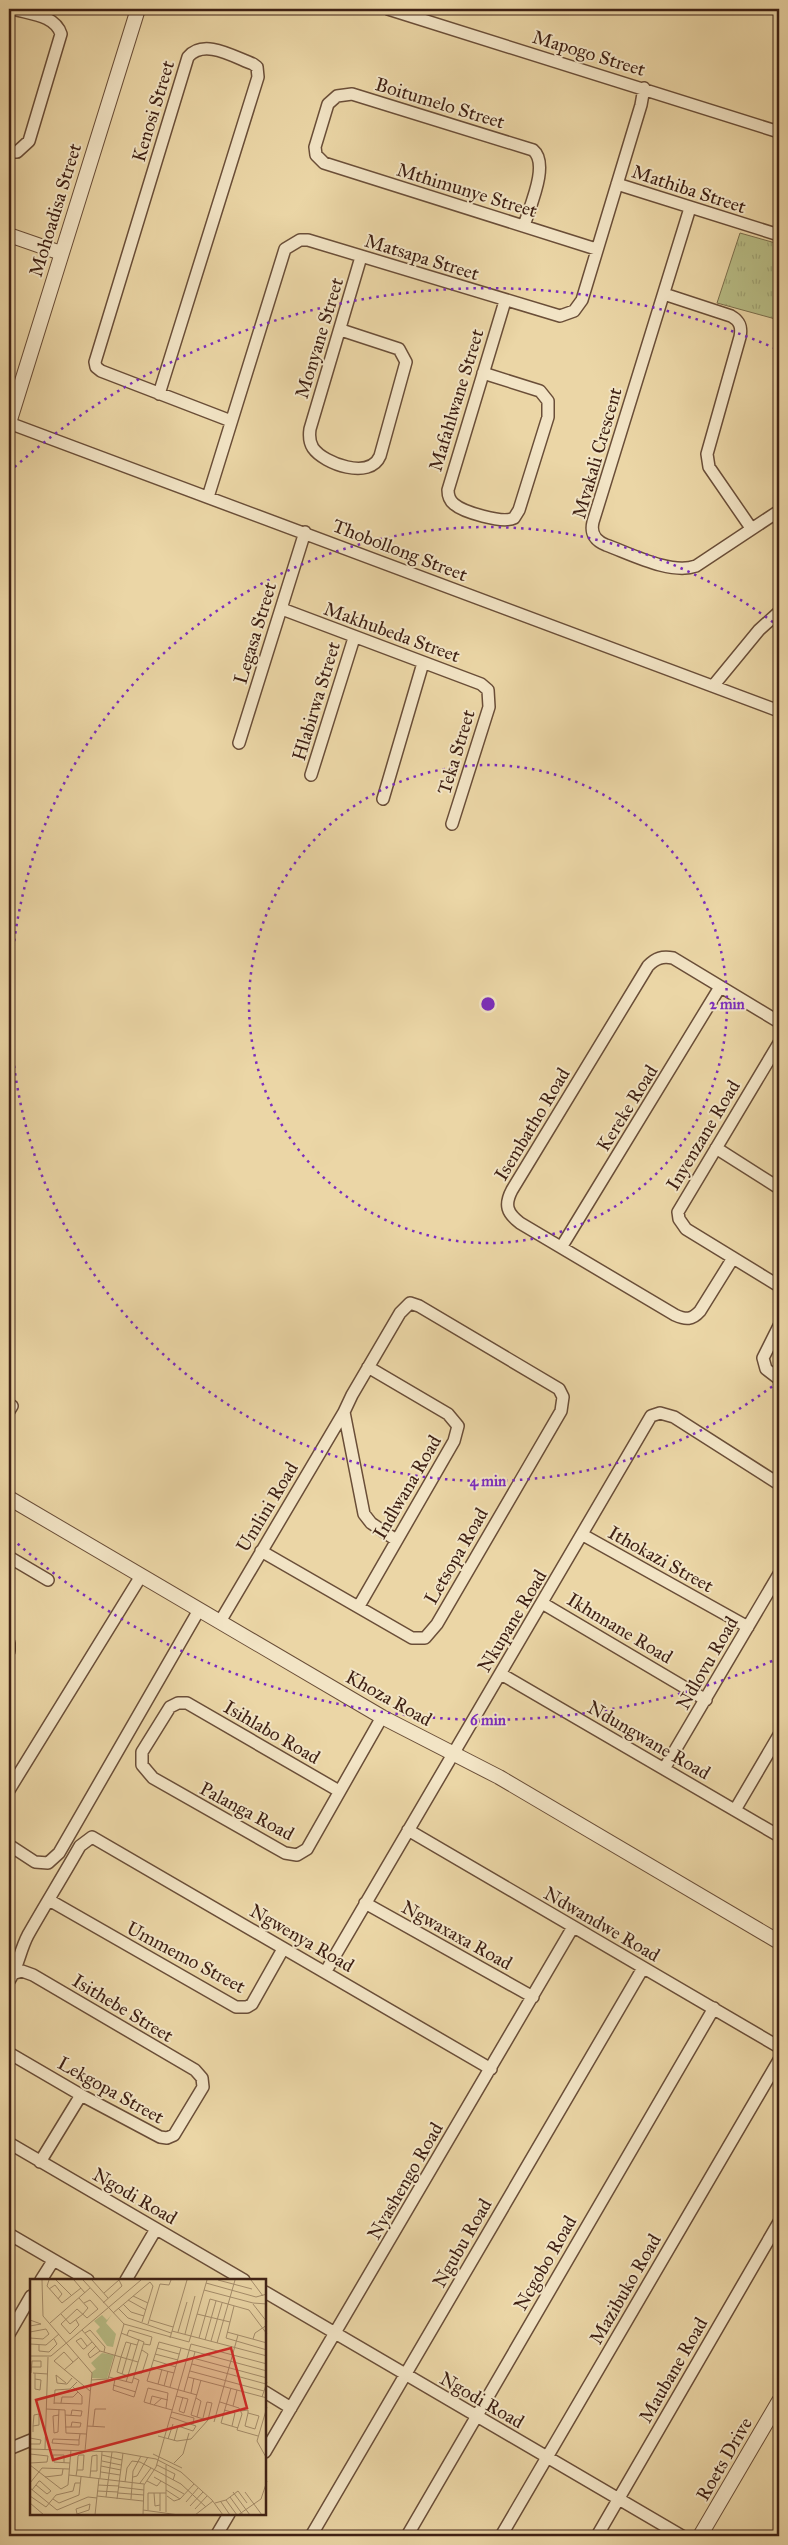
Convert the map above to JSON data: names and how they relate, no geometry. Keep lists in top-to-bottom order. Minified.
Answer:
{"streets":{"street":["Mapogo Street","Boitumelo Street","Kenosi Street","Mathiba Street","Mthimunye Street","Mohoadisa Street","Matsapa Street","Monyane Street","Mafahlwane Street","Mvakali Crescent","Thobollong Street","Makhubeda Street","Legasa Street","Hlabirwa Street","Teka Street","Kereke Road","Isembatho Road","Inyenzane Road","Indlwana Road","Umlini Road","Letsopa Road","Ithokazi Street","Nkupane Road","Ikhnnane Road","Ndlovu Road","Khoza Road","Isihlabo Road","Ndungwane Road","Palanga Road","Ndwandwe Road","Ngwaxaxa Road","Ngwenya Road","Ummemo Street","Isithebe Street","Lekgopa Street","Nyashengo Road","Ngodi Road","Ngubu Road","Ncgobo Road","Mazibuko Road","Maubane Road","Roets Drive"]},"crossings":[["Mapogo Street","Matsapa Street"],["Boitumelo Street","Mthimunye Street"],["Kenosi Street","Matsapa Street"],["Mathiba Street","Matsapa Street"],["Mathiba Street","Mvakali Crescent"],["Mthimunye Street","Matsapa Street"],["Mohoadisa Street","Thobollong Street"],["Matsapa Street","Monyane Street"],["Matsapa Street","Mafahlwane Street"],["Matsapa Street","Thobollong Street"],["Thobollong Street","Legasa Street"],["Makhubeda Street","Legasa Street"],["Makhubeda Street","Hlabirwa Street"],["Makhubeda Street","Teka Street"],["Kereke Road","Isembatho Road"],["Isembatho Road","Inyenzane Road"],["Indlwana Road","Umlini Road"],["Indlwana Road","Letsopa Road"],["Umlini Road","Letsopa Road"],["Umlini Road","Khoza Road"],["Ithokazi Street","Nkupane Road"],["Ithokazi Street","Ndlovu Road"],["Nkupane Road","Ikhnnane Road"],["Nkupane Road","Khoza Road"],["Nkupane Road","Ndungwane Road"],["Nkupane Road","Ndwandwe Road"],["Nkupane Road","Ngwaxaxa Road"],["Nkupane Road","Ngwenya Road"],["Ikhnnane Road","Ndlovu Road"],["Ndlovu Road","Ndungwane Road"],["Khoza Road","Palanga Road"],["Isihlabo Road","Palanga Road"],["Ndwandwe Road","Nyashengo Road"],["Ndwandwe Road","Ngubu Road"],["Ndwandwe Road","Ncgobo Road"],["Ngwaxaxa Road","Nyashengo Road"],["Ngwenya Road","Ummemo Street"],["Ngwenya Road","Nyashengo Road"],["Isithebe Street","Lekgopa Street"],["Nyashengo Road","Ngodi Road"],["Ngodi Road","Ngubu Road"],["Ngodi Road","Ncgobo Road"],["Ngodi Road","Mazibuko Road"],["Ngodi Road","Maubane Road"]],"rings":["2 min","4 min","6 min"]}
